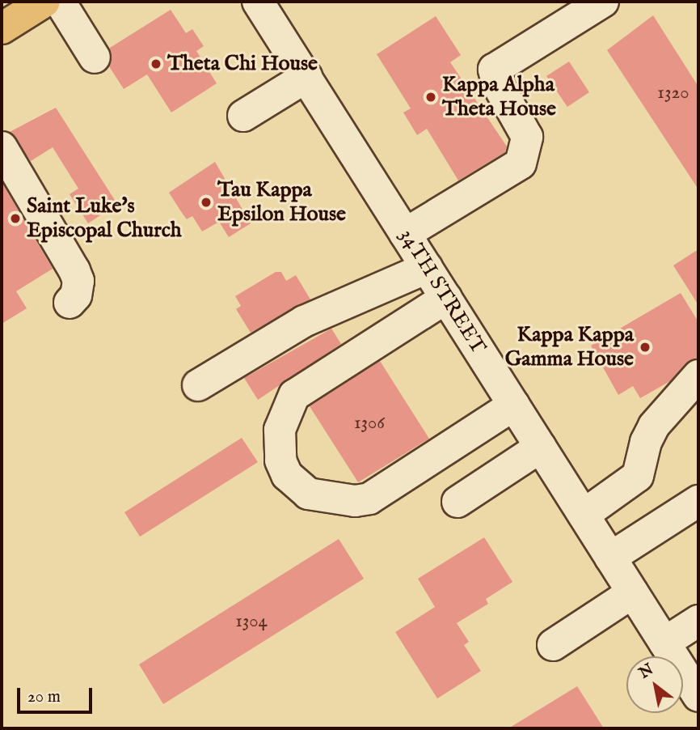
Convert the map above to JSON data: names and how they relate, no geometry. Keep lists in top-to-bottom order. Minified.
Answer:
{"streets":{"street":["34TH STREET"]},"places":["Theta Chi House","Kappa Alpha Theta House","Tau Kappa Epsilon House","Saint Luke's Episcopal Church","Kappa Kappa Gamma House"],"house_numbers":["1320","1306","1304"],"scale_bar":"20 m","north":"top left"}
